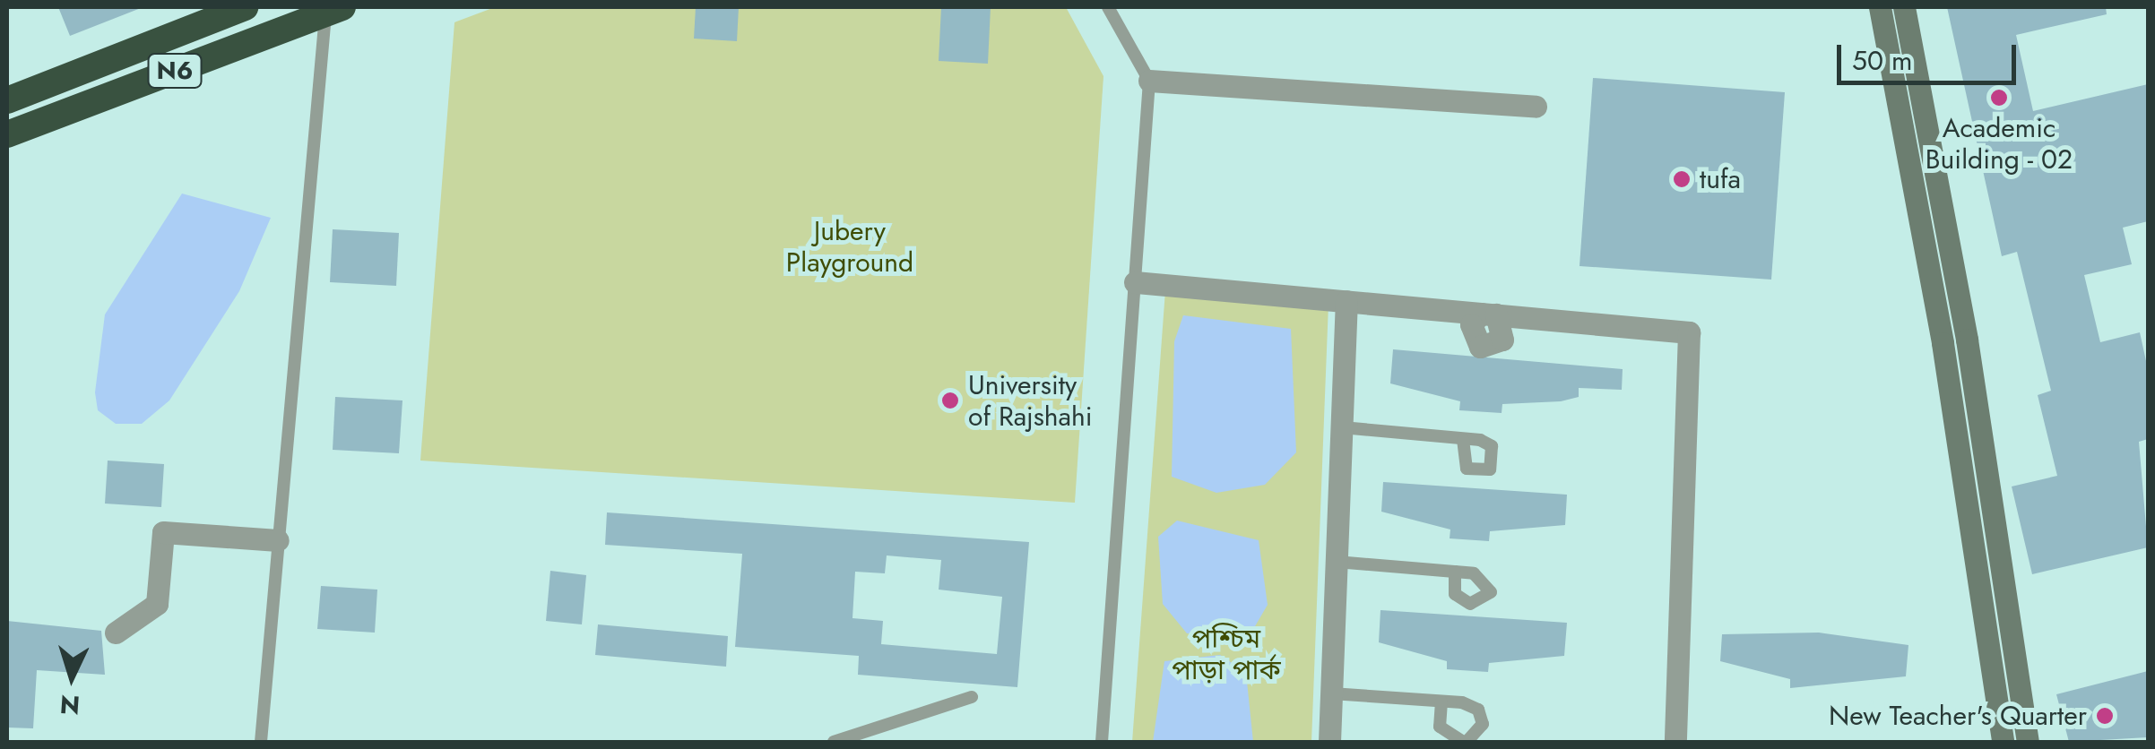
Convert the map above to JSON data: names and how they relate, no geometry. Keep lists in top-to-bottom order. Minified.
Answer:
{"streets":{"highway":["N6"]},"parks":["Jubery Playground","পশ্চিম পাড়া পার্ক"],"places":["Academic Building - 02","tufa","University of Rajshahi","New Teacher's Quarter"],"scale_bar":"50 m","north":"bottom"}
